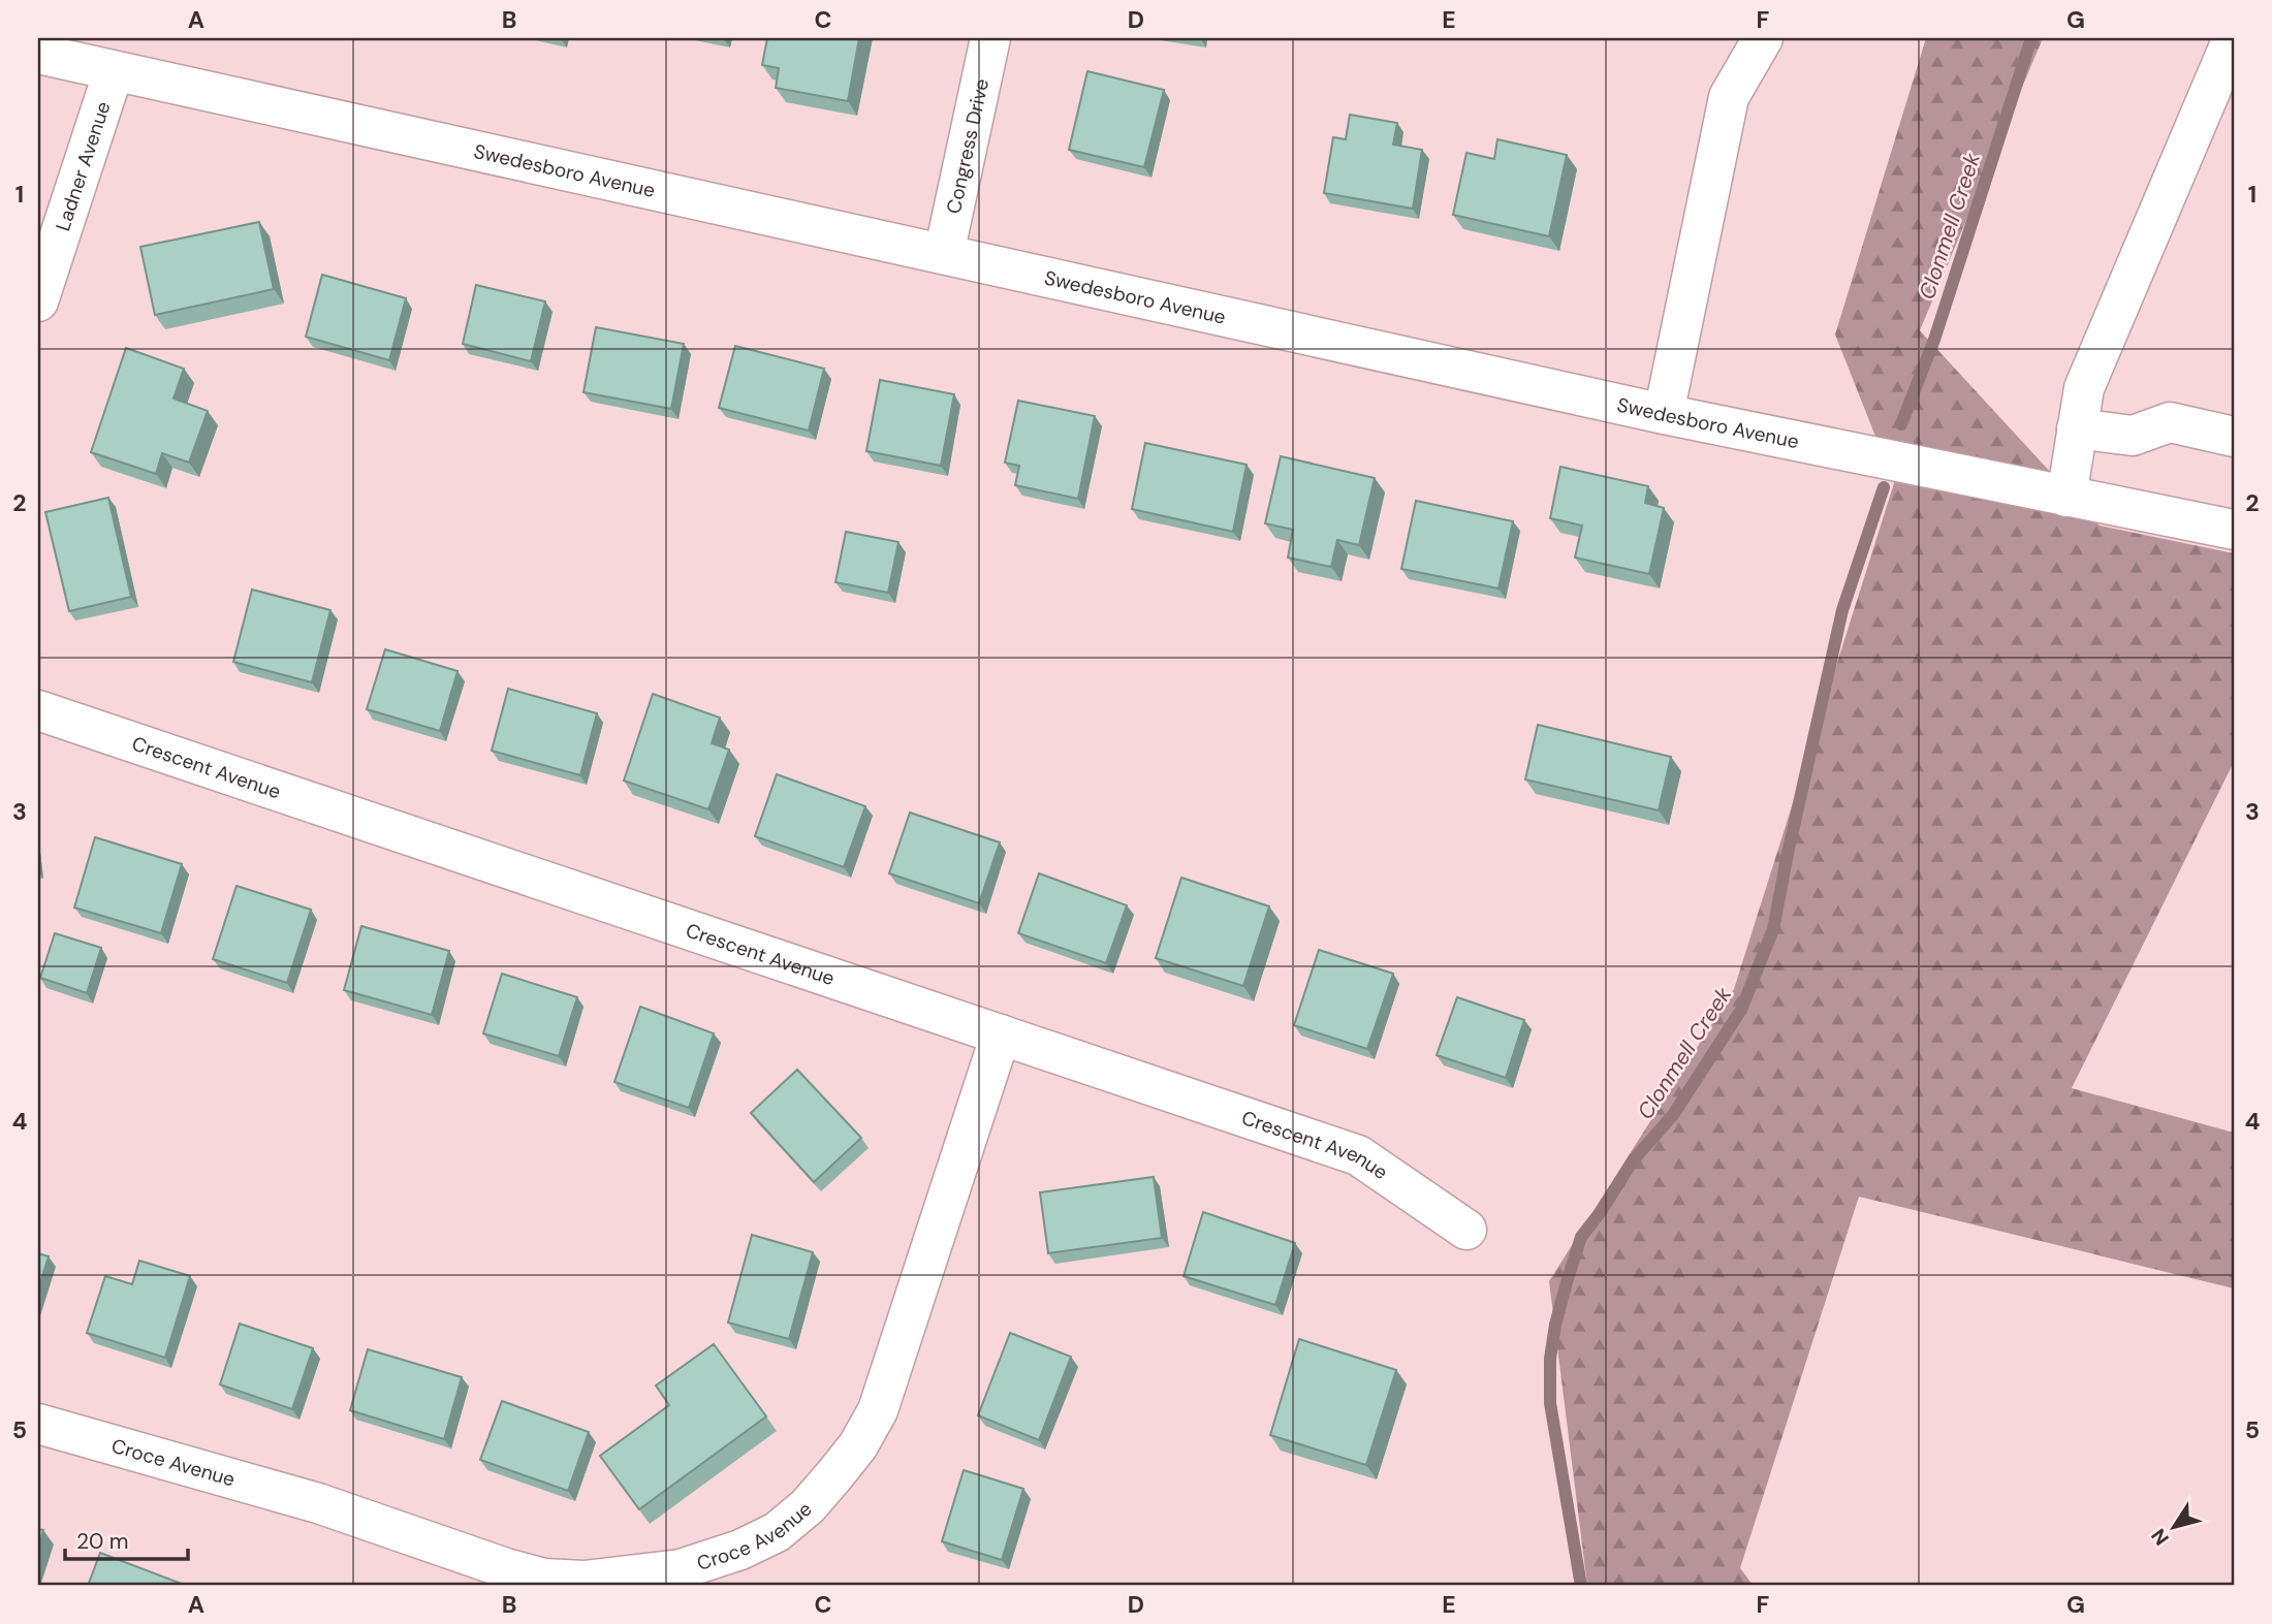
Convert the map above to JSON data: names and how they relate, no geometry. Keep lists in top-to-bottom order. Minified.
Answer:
{"streets":{"street":["Congress Drive","Ladner Avenue","Swedesboro Avenue","Crescent Avenue","Croce Avenue"]},"crossings":[["Congress Drive","Swedesboro Avenue"],["Ladner Avenue","Swedesboro Avenue"],["Crescent Avenue","Croce Avenue"]],"water":["Clonmell Creek"],"scale_bar":"20 m","north":"bottom left","grid":{"columns":["A","B","C","D","E","F","G"],"rows":["1","2","3","4","5"]}}
